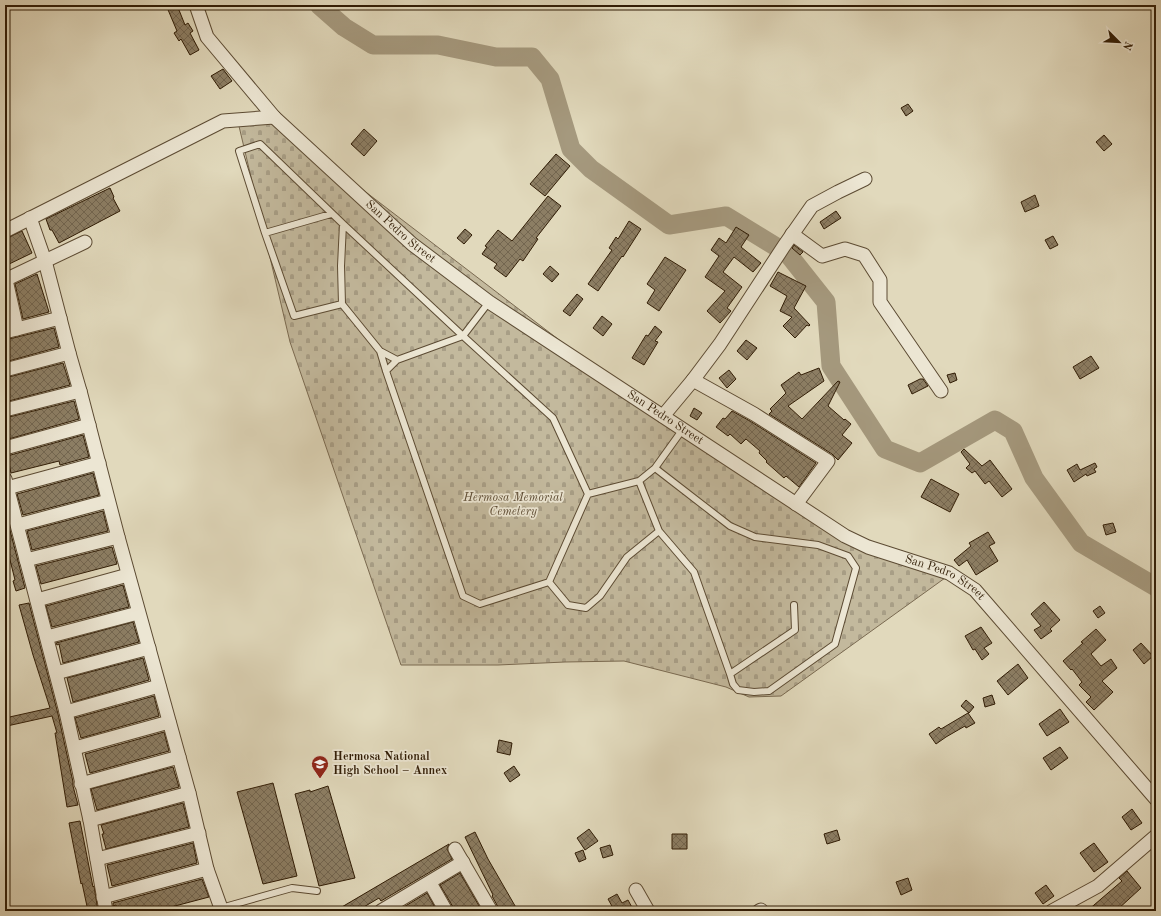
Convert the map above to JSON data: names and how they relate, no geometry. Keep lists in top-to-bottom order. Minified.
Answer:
{"streets":{"street":["San Pedro Street"]},"parks":["Hermosa Memorial Cemetery"],"places":{"school or university":["Hermosa National High School – Annex"]},"north":"bottom right"}
